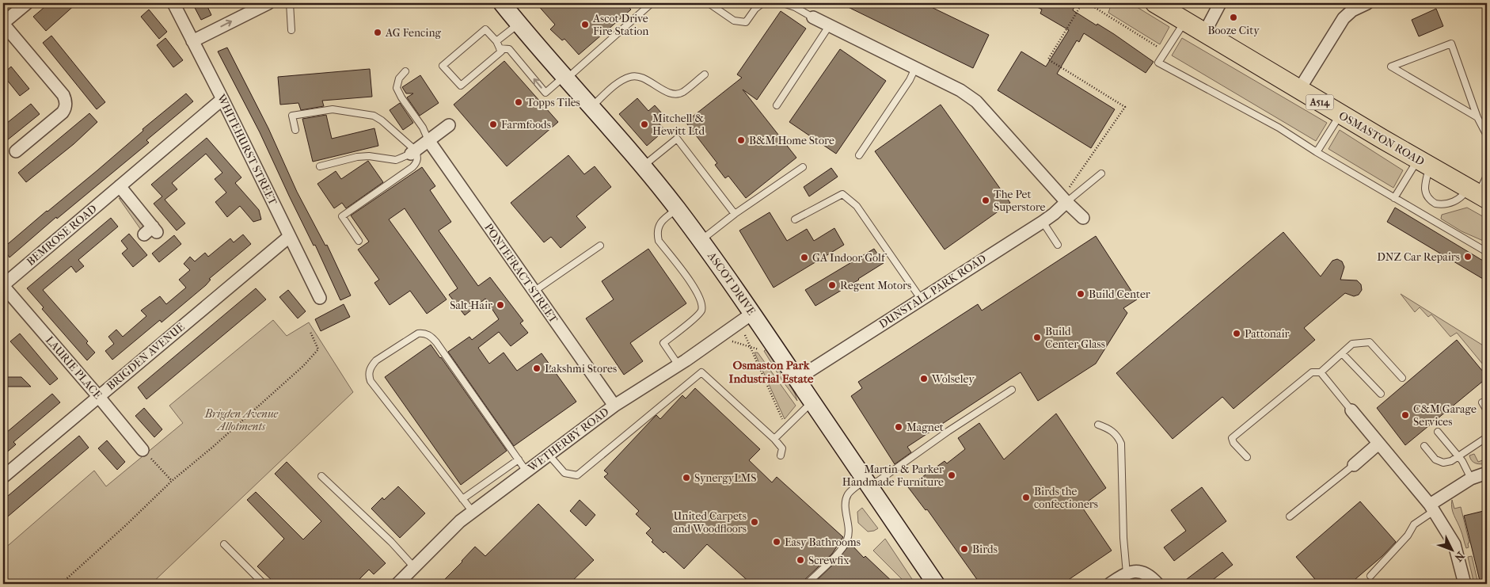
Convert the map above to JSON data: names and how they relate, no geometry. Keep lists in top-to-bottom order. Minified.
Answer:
{"streets":{"main road":["A514","OSMASTON ROAD"],"street":["WHITEHURST STREET","BEMROSE ROAD","PONTEFRACT STREET","ASCOT DRIVE","DUNSTALL PARK ROAD","BRIGDEN AVENUE","LAURIE PLACE","WETHERBY ROAD"]},"crossings":[["WHITEHURST STREET","BEMROSE ROAD"],["WHITEHURST STREET","BRIGDEN AVENUE"],["BEMROSE ROAD","LAURIE PLACE"],["PONTEFRACT STREET","WETHERBY ROAD"],["ASCOT DRIVE","DUNSTALL PARK ROAD"],["ASCOT DRIVE","WETHERBY ROAD"],["BRIGDEN AVENUE","LAURIE PLACE"]],"districts":["Osmaston Park Industrial Estate"],"parks":["Brigden Avenue Allotments"],"places":["Booze City","Ascot Drive Fire Station","AG Fencing","Topps Tiles","Farmfoods","Mitchell & Hewitt Ltd","B&M Home Store","The Pet Superstore","DNZ Car Repairs","GA Indoor Golf","Regent Motors","Build Center","Salt-Hair","Pattonair","Build Center Glass","Lakshmi Stores","Wolseley","C&M Garage Services","Magnet","Martin & Parker Handmade Furniture","SynergyLMS","Birds the confectioners","United Carpets and Woodfloors","Easy Bathrooms","Birds","Screwfix"],"north":"bottom right"}
